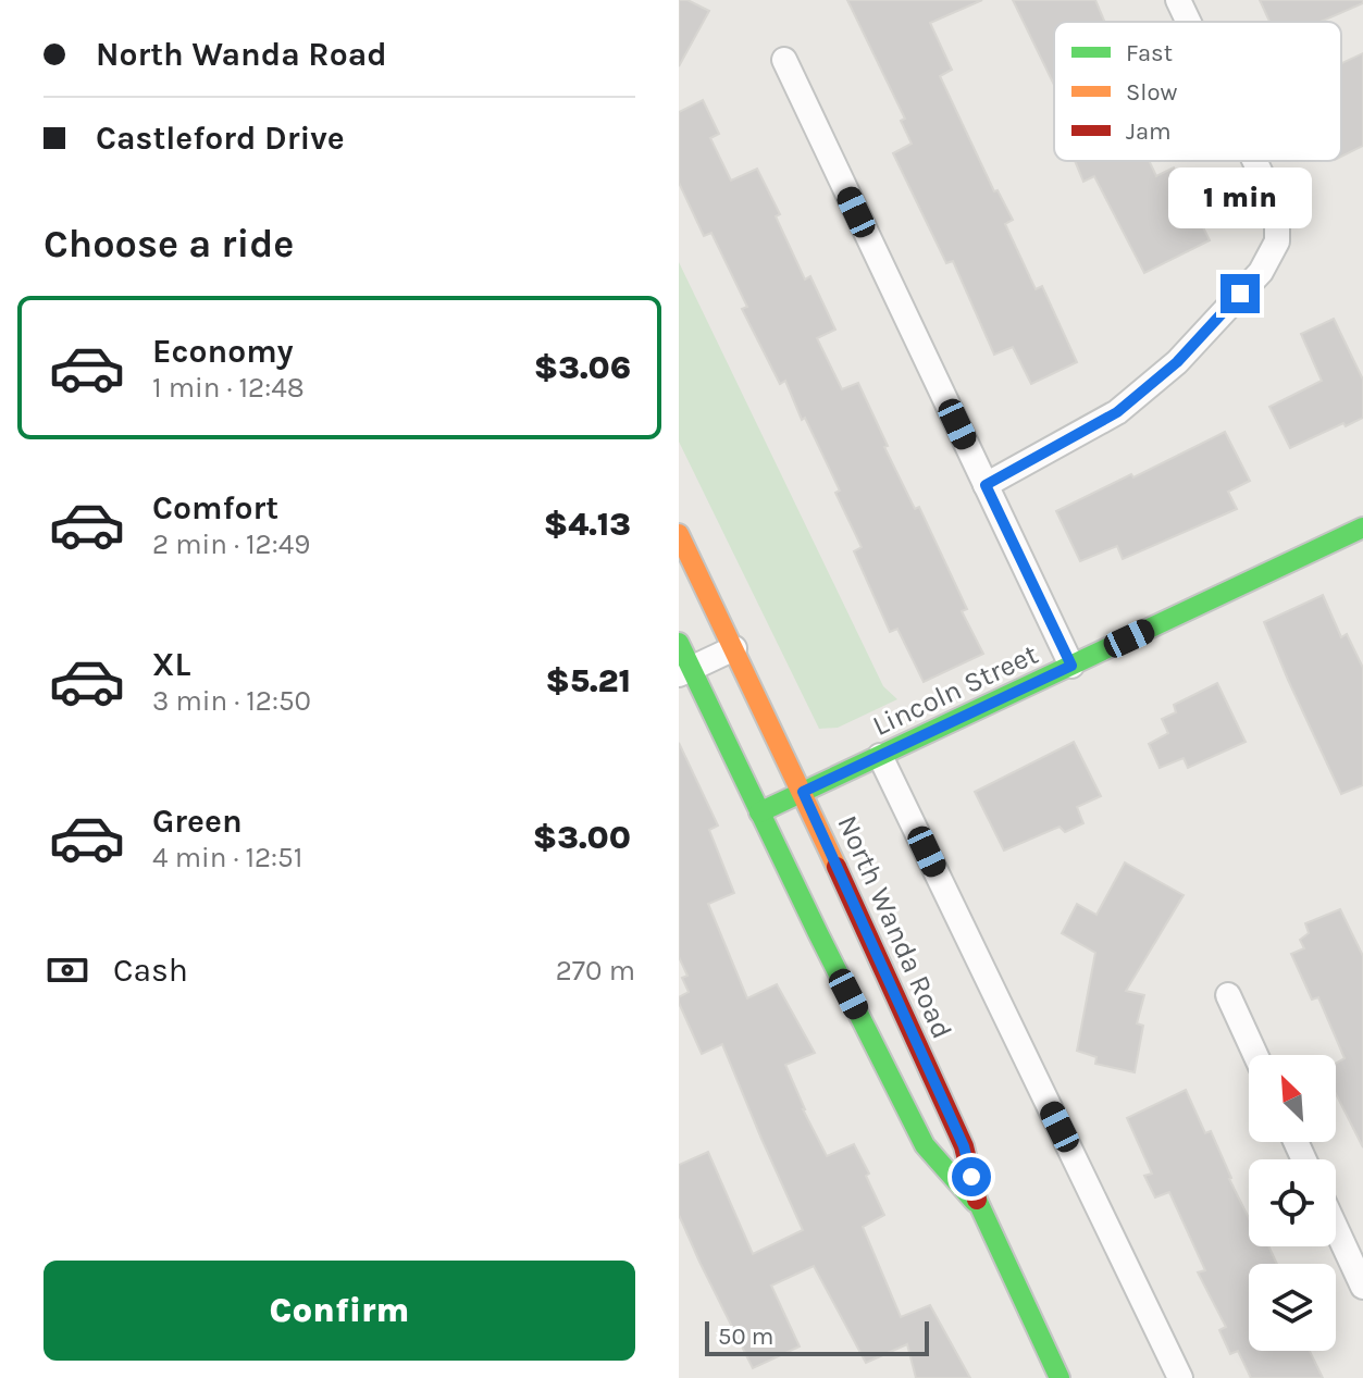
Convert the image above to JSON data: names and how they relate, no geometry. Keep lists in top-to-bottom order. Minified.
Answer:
{"streets":{"street":["Lincoln Street","North Wanda Road"]},"crossings":[["Lincoln Street","North Wanda Road"]],"legend":["Fast","Slow","Jam"],"scale_bar":"50 m","north":"top left","page":{"banner":["North Wanda Road","Castleford Drive"],"bubble":"1 min","heading":"Choose a ride","list":[{"name":"Economy","note":"1 min · 12:48","value":"$3.06"},{"name":"Comfort","note":"2 min · 12:49","value":"$4.13"},{"name":"XL","note":"3 min · 12:50","value":"$5.21"},{"name":"Green","note":"4 min · 12:51","value":"$3.00"}],"pay":["Cash","270 m"],"buttons":"Confirm","scale":"50 m"}}
